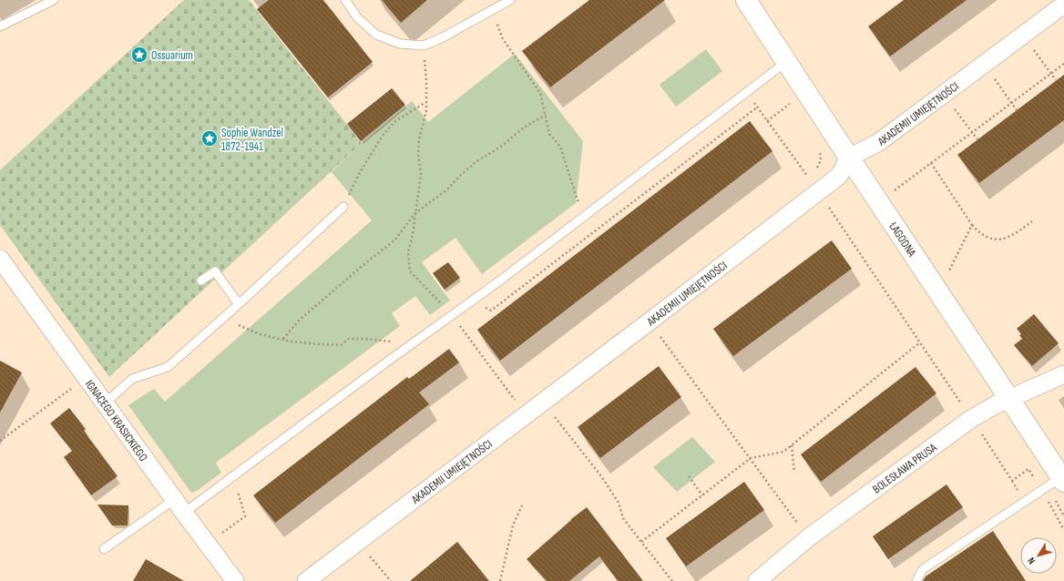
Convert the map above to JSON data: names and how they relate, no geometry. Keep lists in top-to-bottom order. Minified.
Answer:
{"streets":{"street":["AKADEMII UMIEJĘTNOŚCI","ŁAGODNA","IGNACEGO KRASICKIEGO","BOLESŁAWA PRUSA"]},"crossings":[["AKADEMII UMIEJĘTNOŚCI","ŁAGODNA"],["ŁAGODNA","BOLESŁAWA PRUSA"]],"places":{"place":["Ossuarium","Sophie Wandzel 1872-1941"]},"north":"bottom left"}
